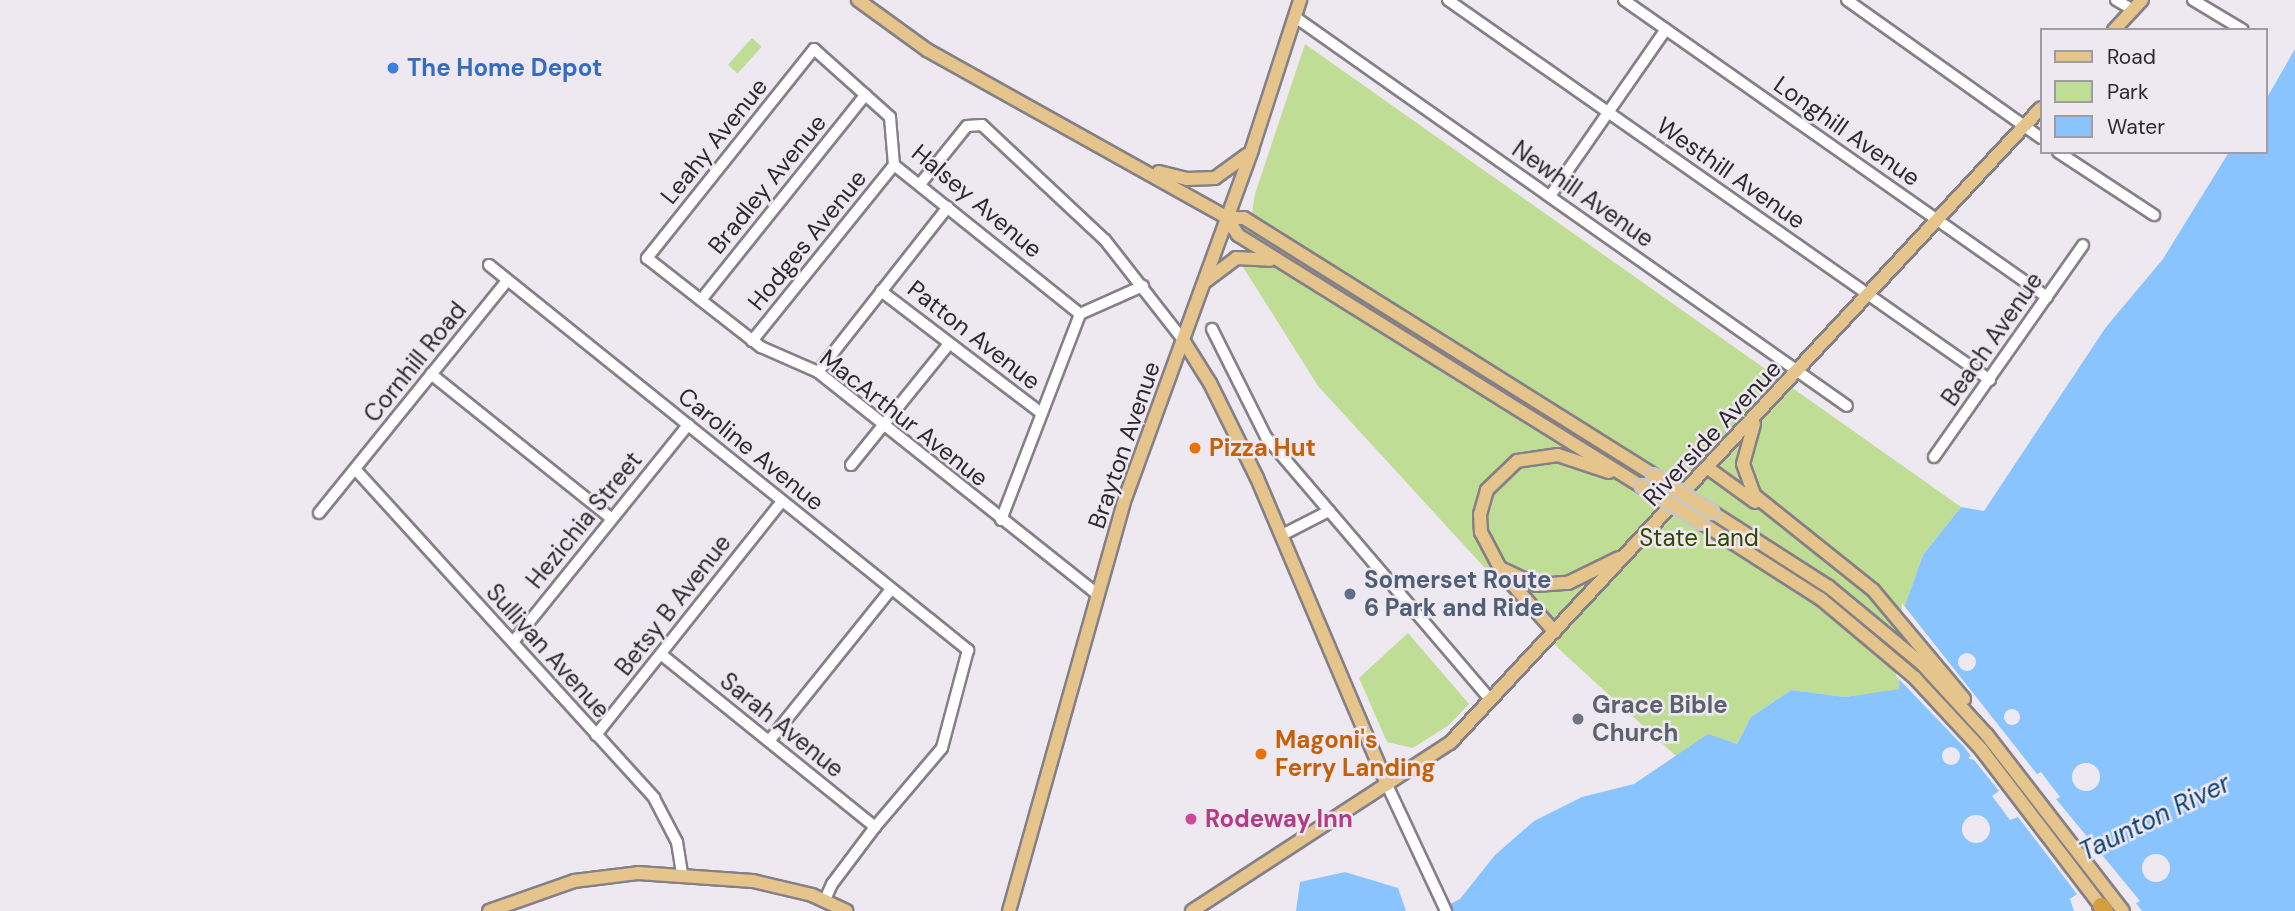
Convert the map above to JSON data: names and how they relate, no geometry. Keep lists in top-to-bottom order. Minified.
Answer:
{"streets":{"main road":["Riverside Avenue","Brayton Avenue"],"street":["Longhill Avenue","Leahy Avenue","Westhill Avenue","Bradley Avenue","Newhill Avenue","Halsey Avenue","Hodges Avenue","Patton Avenue","Beach Avenue","Cornhill Road","MacArthur Avenue","Caroline Avenue","Hezichia Street","Betsy B Avenue","Sullivan Avenue","Sarah Avenue"]},"crossings":[["Longhill Avenue","Beach Avenue"],["Longhill Avenue","Riverside Avenue"],["Leahy Avenue","Halsey Avenue"],["Leahy Avenue","MacArthur Avenue"],["Westhill Avenue","Beach Avenue"],["Westhill Avenue","Riverside Avenue"],["Bradley Avenue","Halsey Avenue"],["Bradley Avenue","MacArthur Avenue"],["Newhill Avenue","Riverside Avenue"],["Newhill Avenue","Brayton Avenue"],["Halsey Avenue","Hodges Avenue"],["Hodges Avenue","MacArthur Avenue"],["Cornhill Road","Caroline Avenue"],["Cornhill Road","Sullivan Avenue"],["MacArthur Avenue","Brayton Avenue"],["Caroline Avenue","Hezichia Street"],["Caroline Avenue","Betsy B Avenue"],["Caroline Avenue","Sarah Avenue"],["Hezichia Street","Sullivan Avenue"],["Betsy B Avenue","Sullivan Avenue"],["Betsy B Avenue","Sarah Avenue"]],"water":["Taunton River"],"parks":["State Land"],"places":["The Home Depot","Pizza Hut","Somerset Route 6 Park and Ride","Grace Bible Church","Magoni's Ferry Landing","Rodeway Inn"],"legend":["Road","Park","Water"]}
